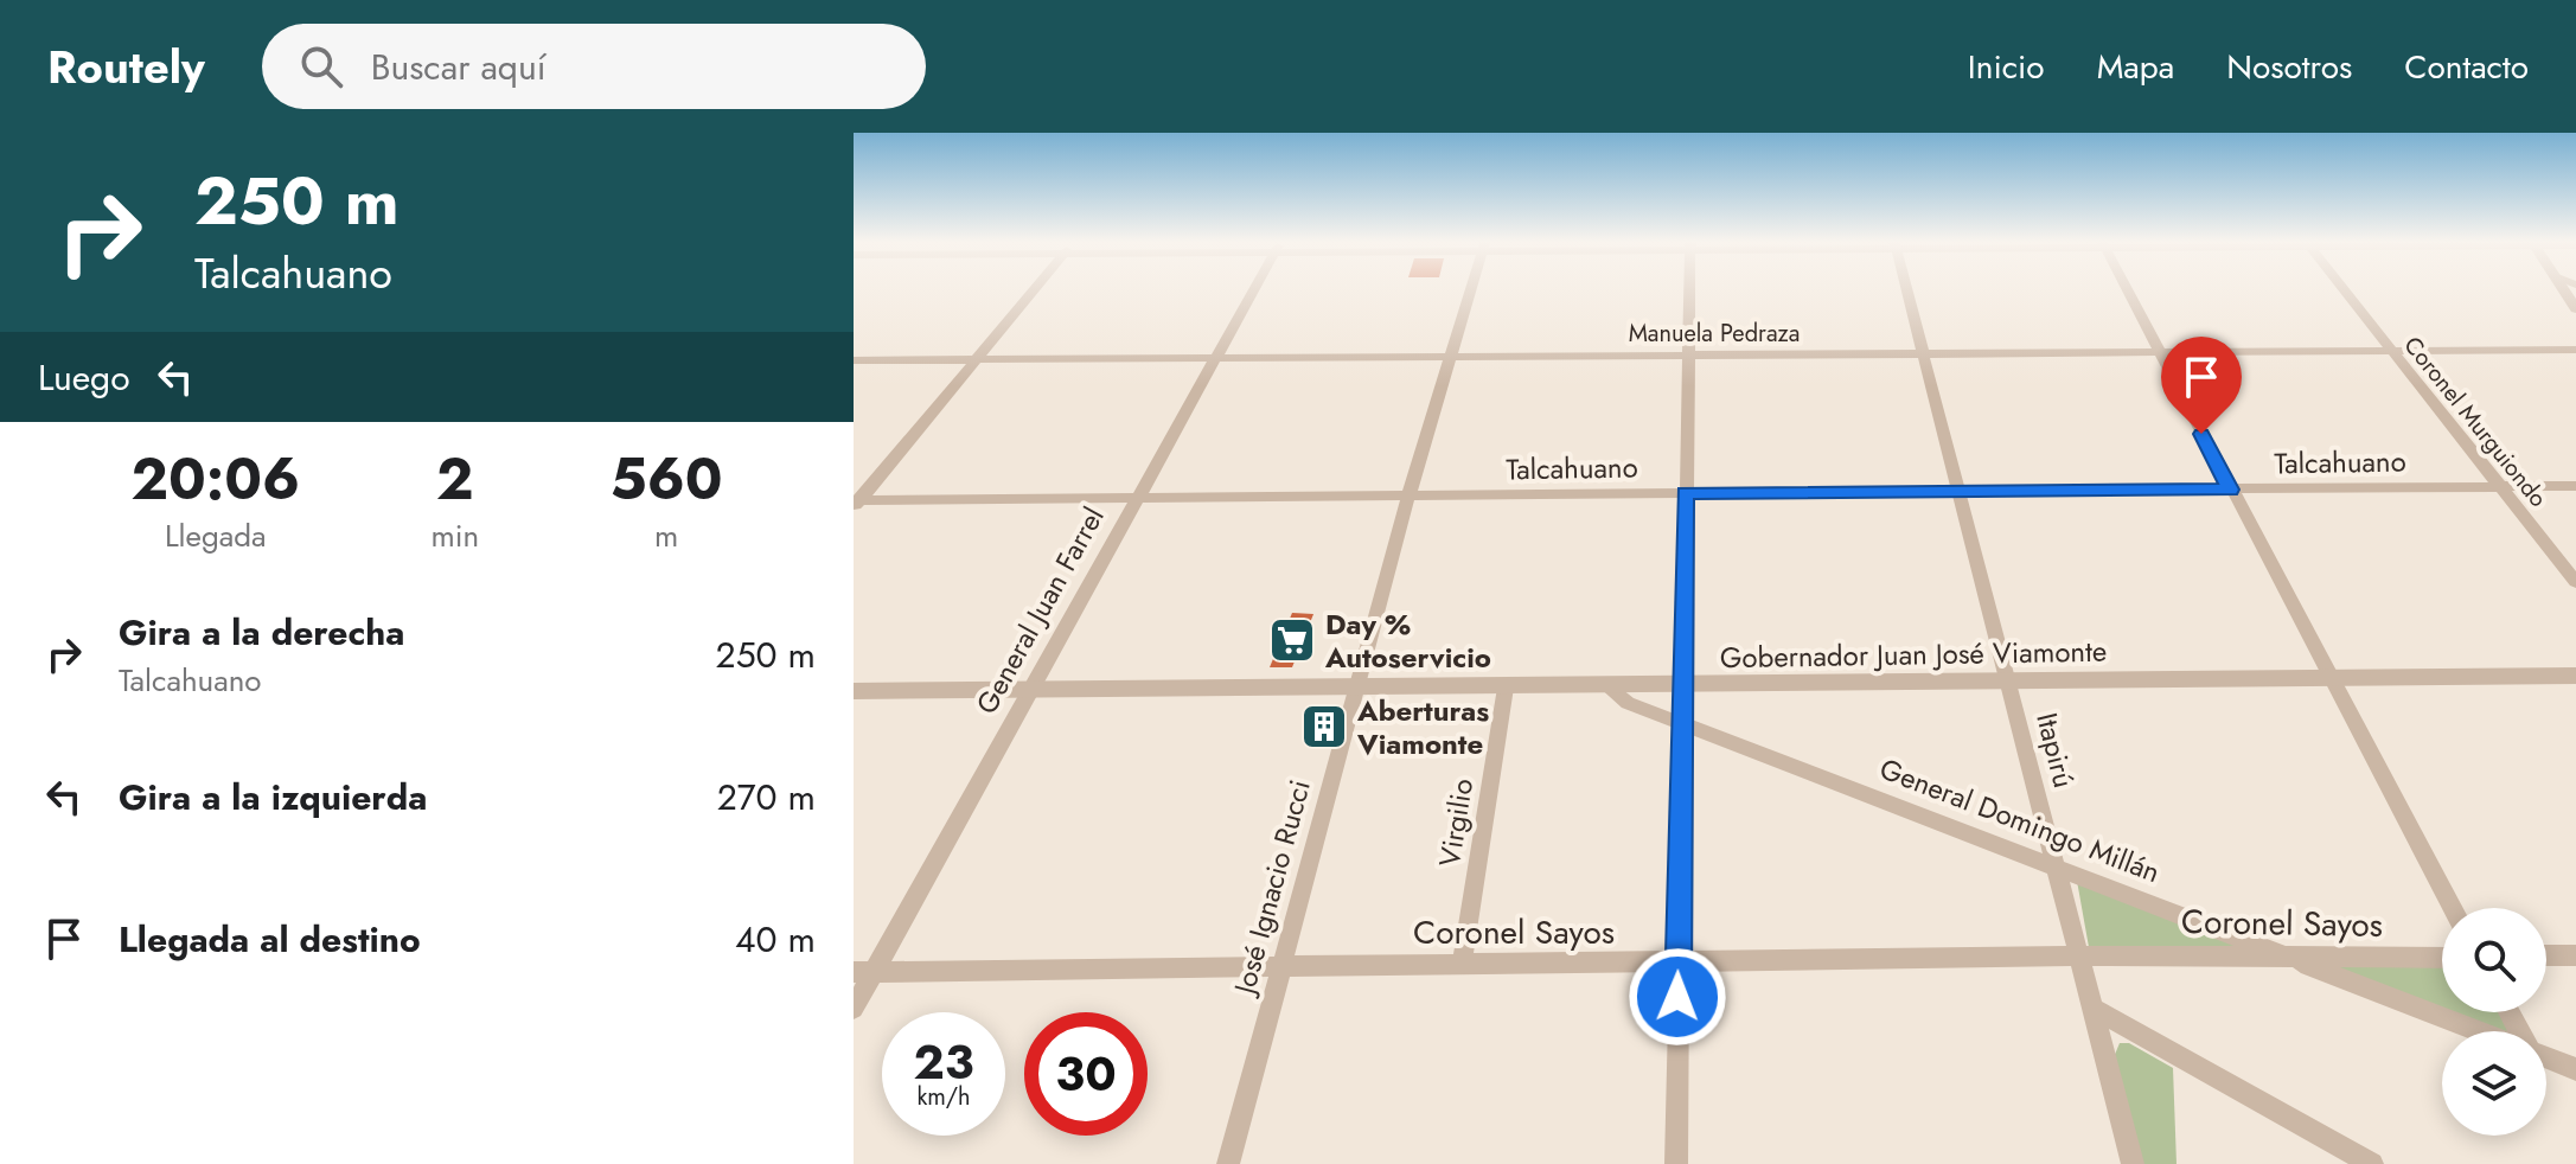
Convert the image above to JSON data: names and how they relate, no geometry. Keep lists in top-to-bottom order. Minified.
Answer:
{"streets":{"street":["Manuela Pedraza","Coronel Murguiondo","Talcahuano","General Juan Farrel","Gobernador Juan José Viamonte","Itapirú","General Domingo Millán","Virgilio","José Ignacio Rucci","Coronel Sayos"]},"crossings":[["Manuela Pedraza","Coronel Murguiondo"],["Manuela Pedraza","General Juan Farrel"],["Manuela Pedraza","Itapirú"],["Manuela Pedraza","José Ignacio Rucci"],["Coronel Murguiondo","Talcahuano"],["Talcahuano","General Juan Farrel"],["Talcahuano","Itapirú"],["Talcahuano","José Ignacio Rucci"],["General Juan Farrel","Gobernador Juan José Viamonte"],["General Juan Farrel","Coronel Sayos"],["Gobernador Juan José Viamonte","Itapirú"],["Gobernador Juan José Viamonte","General Domingo Millán"],["Gobernador Juan José Viamonte","Virgilio"],["Gobernador Juan José Viamonte","José Ignacio Rucci"],["Itapirú","General Domingo Millán"],["Itapirú","Coronel Sayos"],["General Domingo Millán","Coronel Sayos"],["Virgilio","Coronel Sayos"],["José Ignacio Rucci","Coronel Sayos"]],"places":{"supermarket":["Day % Autoservicio"],"building":["Aberturas Viamonte"]},"page":{"header":"Routely","search":"Buscar aquí","nav":["Inicio","Mapa","Nosotros","Contacto"],"turn":["250 m","Talcahuano"],"then":"Luego","eta":["20:06","Llegada","2","min","560","m"],"list":[{"name":"Gira a la derecha","note":"Talcahuano","value":"250 m"},{"name":"Gira a la izquierda","value":"270 m"},{"name":"Llegada al destino","value":"40 m"}],"speed":"23 km/h","limit":"30"}}
